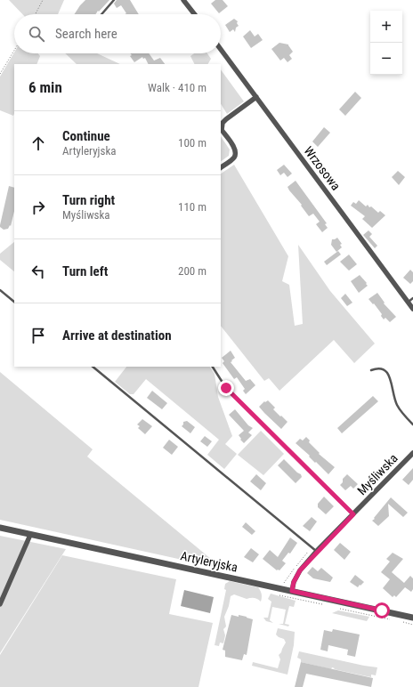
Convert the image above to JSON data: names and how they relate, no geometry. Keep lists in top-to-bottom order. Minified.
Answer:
{"streets":{"street":["Wrzosowa","Myśliwska","Artyleryjska"]},"crossings":[["Myśliwska","Artyleryjska"]],"page":{"map_buttons":["+","−"],"search":"Search here","heading":["6 min","Walk · 410 m"],"list":[["Continue","Artyleryjska","100 m"],["Turn right","Myśliwska","110 m"],["Turn left","200 m"],"Arrive at destination"]}}
